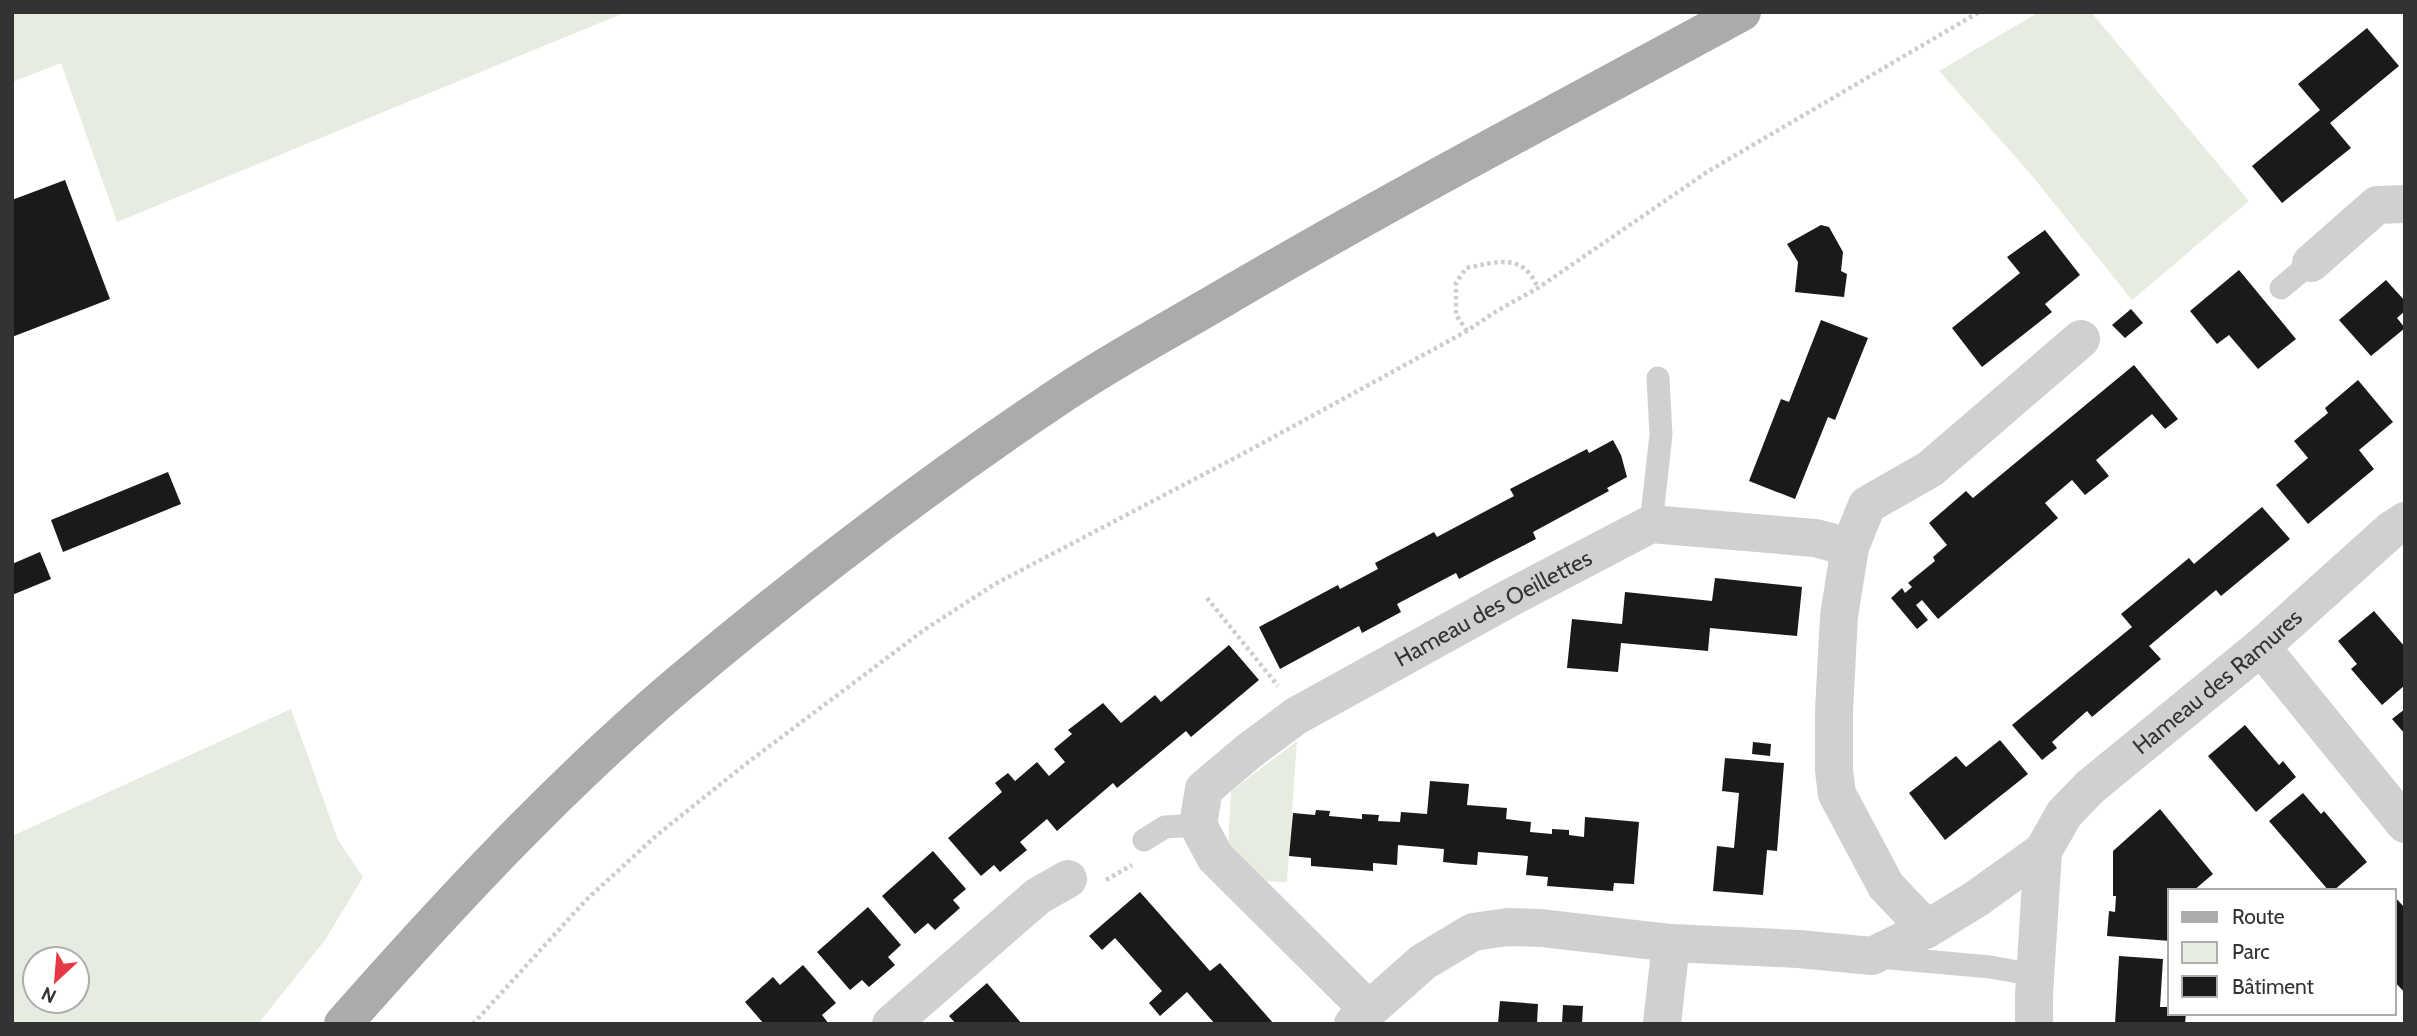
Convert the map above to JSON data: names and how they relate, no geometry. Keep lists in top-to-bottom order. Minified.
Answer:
{"streets":{"street":["Hameau des Oeillettes","Hameau des Ramures"]},"legend":["Route","Parc","Bâtiment"],"north":"bottom left"}
